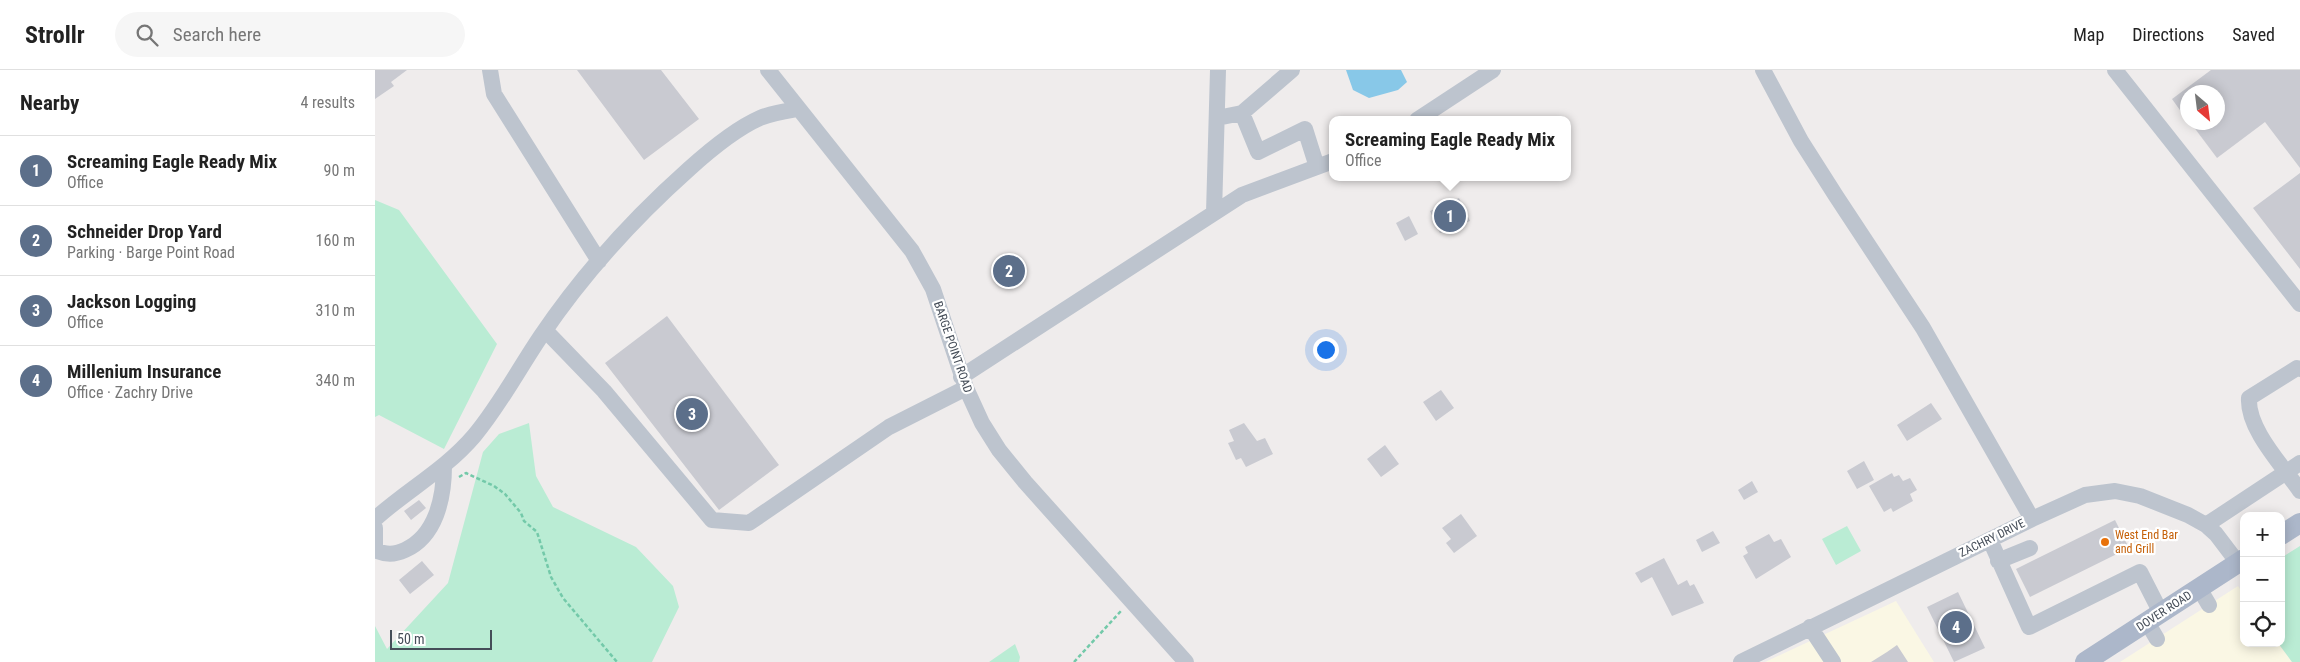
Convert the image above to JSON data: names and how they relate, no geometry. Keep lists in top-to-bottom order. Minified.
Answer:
{"streets":{"main road":["DOVER ROAD"],"street":["BARGE POINT ROAD","ZACHRY DRIVE"]},"places":["West End Bar and Grill"],"scale_bar":"50 m","north":"bottom right","page":{"header":"Strollr","search":"Search here","nav":["Map","Directions","Saved"],"heading":["Nearby","4 results"],"popup":["Screaming Eagle Ready Mix","Office"],"list":[{"mark":"1","name":"Screaming Eagle Ready Mix","note":"Office","value":"90 m"},{"mark":"2","name":"Schneider Drop Yard","note":"Parking · Barge Point Road","value":"160 m"},{"mark":"3","name":"Jackson Logging","note":"Office","value":"310 m"},{"mark":"4","name":"Millenium Insurance","note":"Office · Zachry Drive","value":"340 m"}],"pins":["1","2","3","4"],"map_buttons":["+","−"],"scale":"50 m"}}
